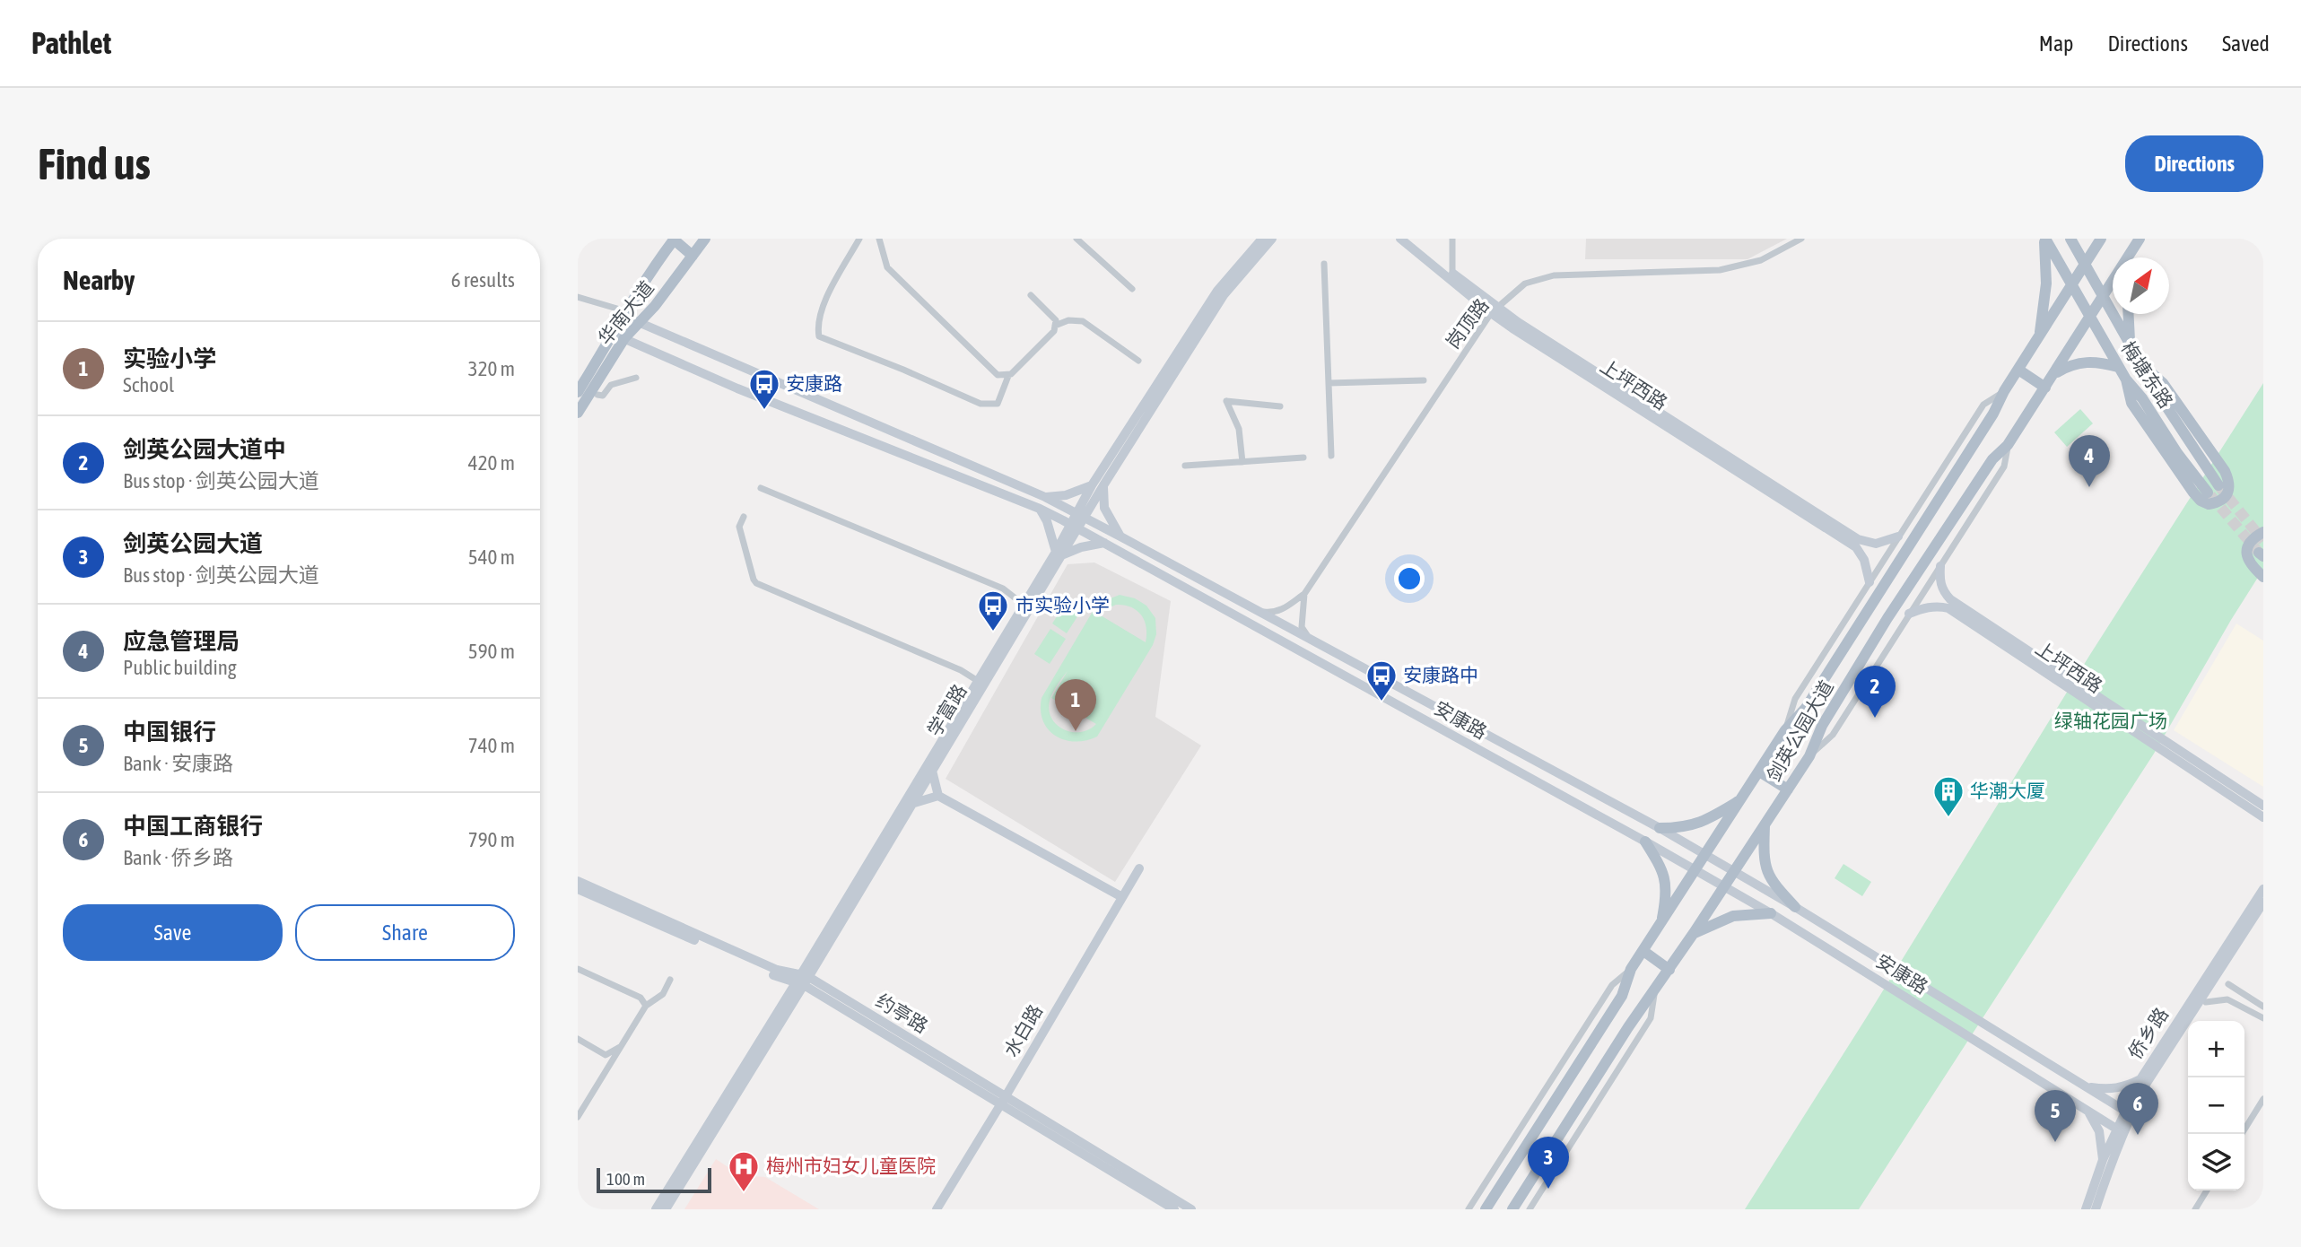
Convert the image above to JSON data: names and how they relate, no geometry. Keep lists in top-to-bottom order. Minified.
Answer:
{"streets":{"main road":["华南大道","梅塘东路","剑英公园大道"],"street":["岗顶路","上坪西路","学富路","安康路","约亭路","水白路","侨乡路"]},"crossings":[["华南大道","安康路"],["岗顶路","上坪西路"],["梅塘东路","剑英公园大道"],["学富路","安康路"],["学富路","约亭路"],["安康路","剑英公园大道"],["安康路","侨乡路"],["约亭路","水白路"]],"parks":["绿轴花园广场"],"places":{"bus stop":["安康路","市实验小学","安康路中"],"building":["华潮大厦"],"hospital":["梅州市妇女儿童医院"]},"scale_bar":"100 m","north":"top right","page":{"header":"Pathlet","nav":["Map","Directions","Saved"],"buttons":["Directions",["Save","Share"]],"title":"Find us","heading":["Nearby","6 results"],"list":[{"mark":"1","name":"实验小学","note":"School","value":"320 m"},{"mark":"2","name":"剑英公园大道中","note":"Bus stop · 剑英公园大道","value":"420 m"},{"mark":"3","name":"剑英公园大道","note":"Bus stop · 剑英公园大道","value":"540 m"},{"mark":"4","name":"应急管理局","note":"Public building","value":"590 m"},{"mark":"5","name":"中国银行","note":"Bank · 安康路","value":"740 m"},{"mark":"6","name":"中国工商银行","note":"Bank · 侨乡路","value":"790 m"}],"pins":["4","2","1","6","5","3"],"map_buttons":["+","−"],"scale":"100 m"}}
